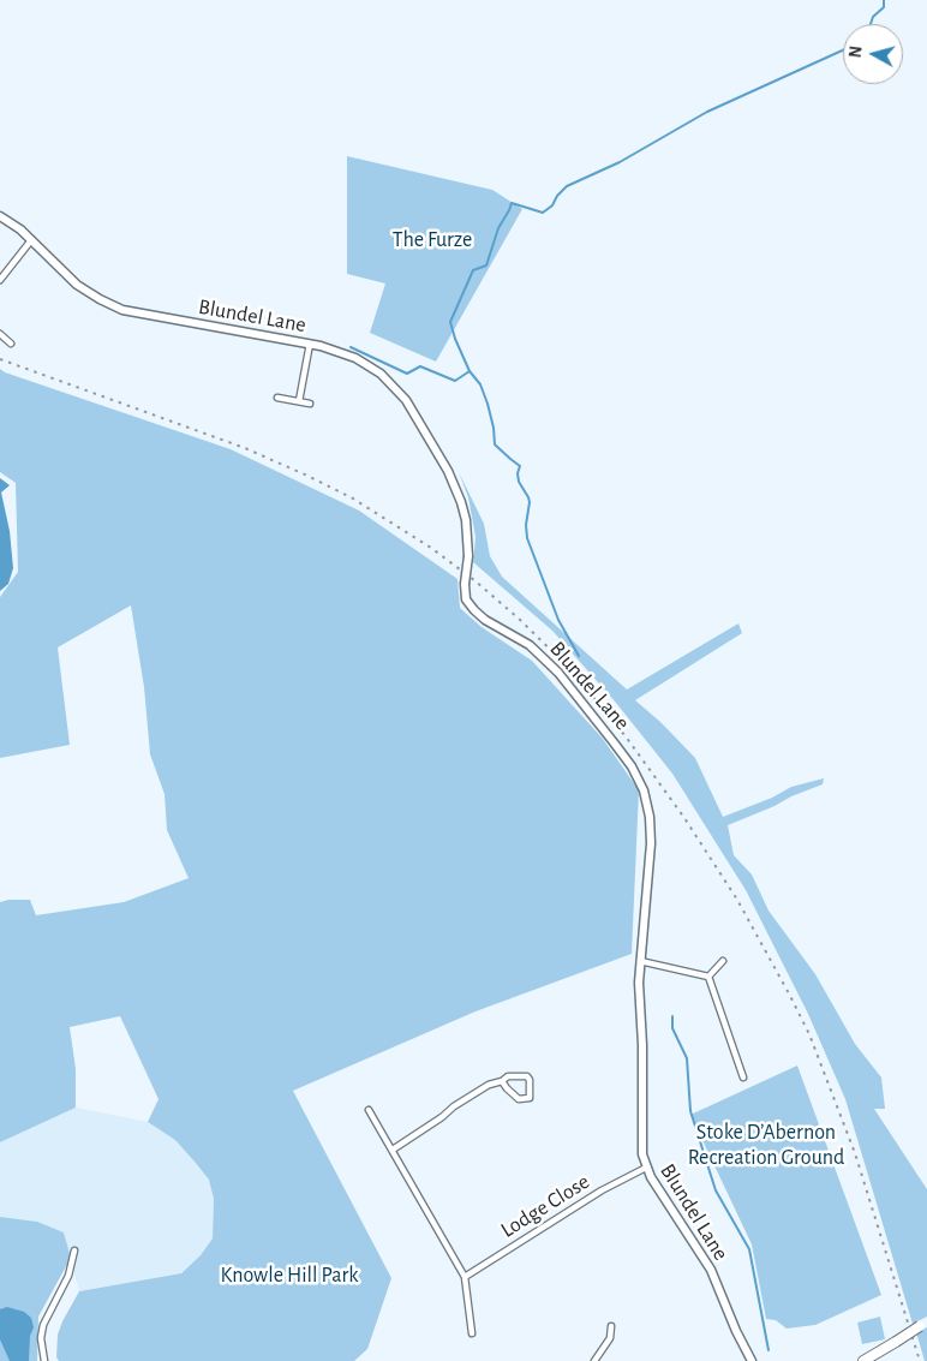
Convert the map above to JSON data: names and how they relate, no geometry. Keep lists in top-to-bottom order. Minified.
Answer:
{"streets":{"street":["Blundel Lane","Lodge Close"]},"crossings":[["Blundel Lane","Lodge Close"]],"parks":["The Furze","Stoke D’Abernon Recreation Ground","Knowle Hill Park"],"north":"left"}
